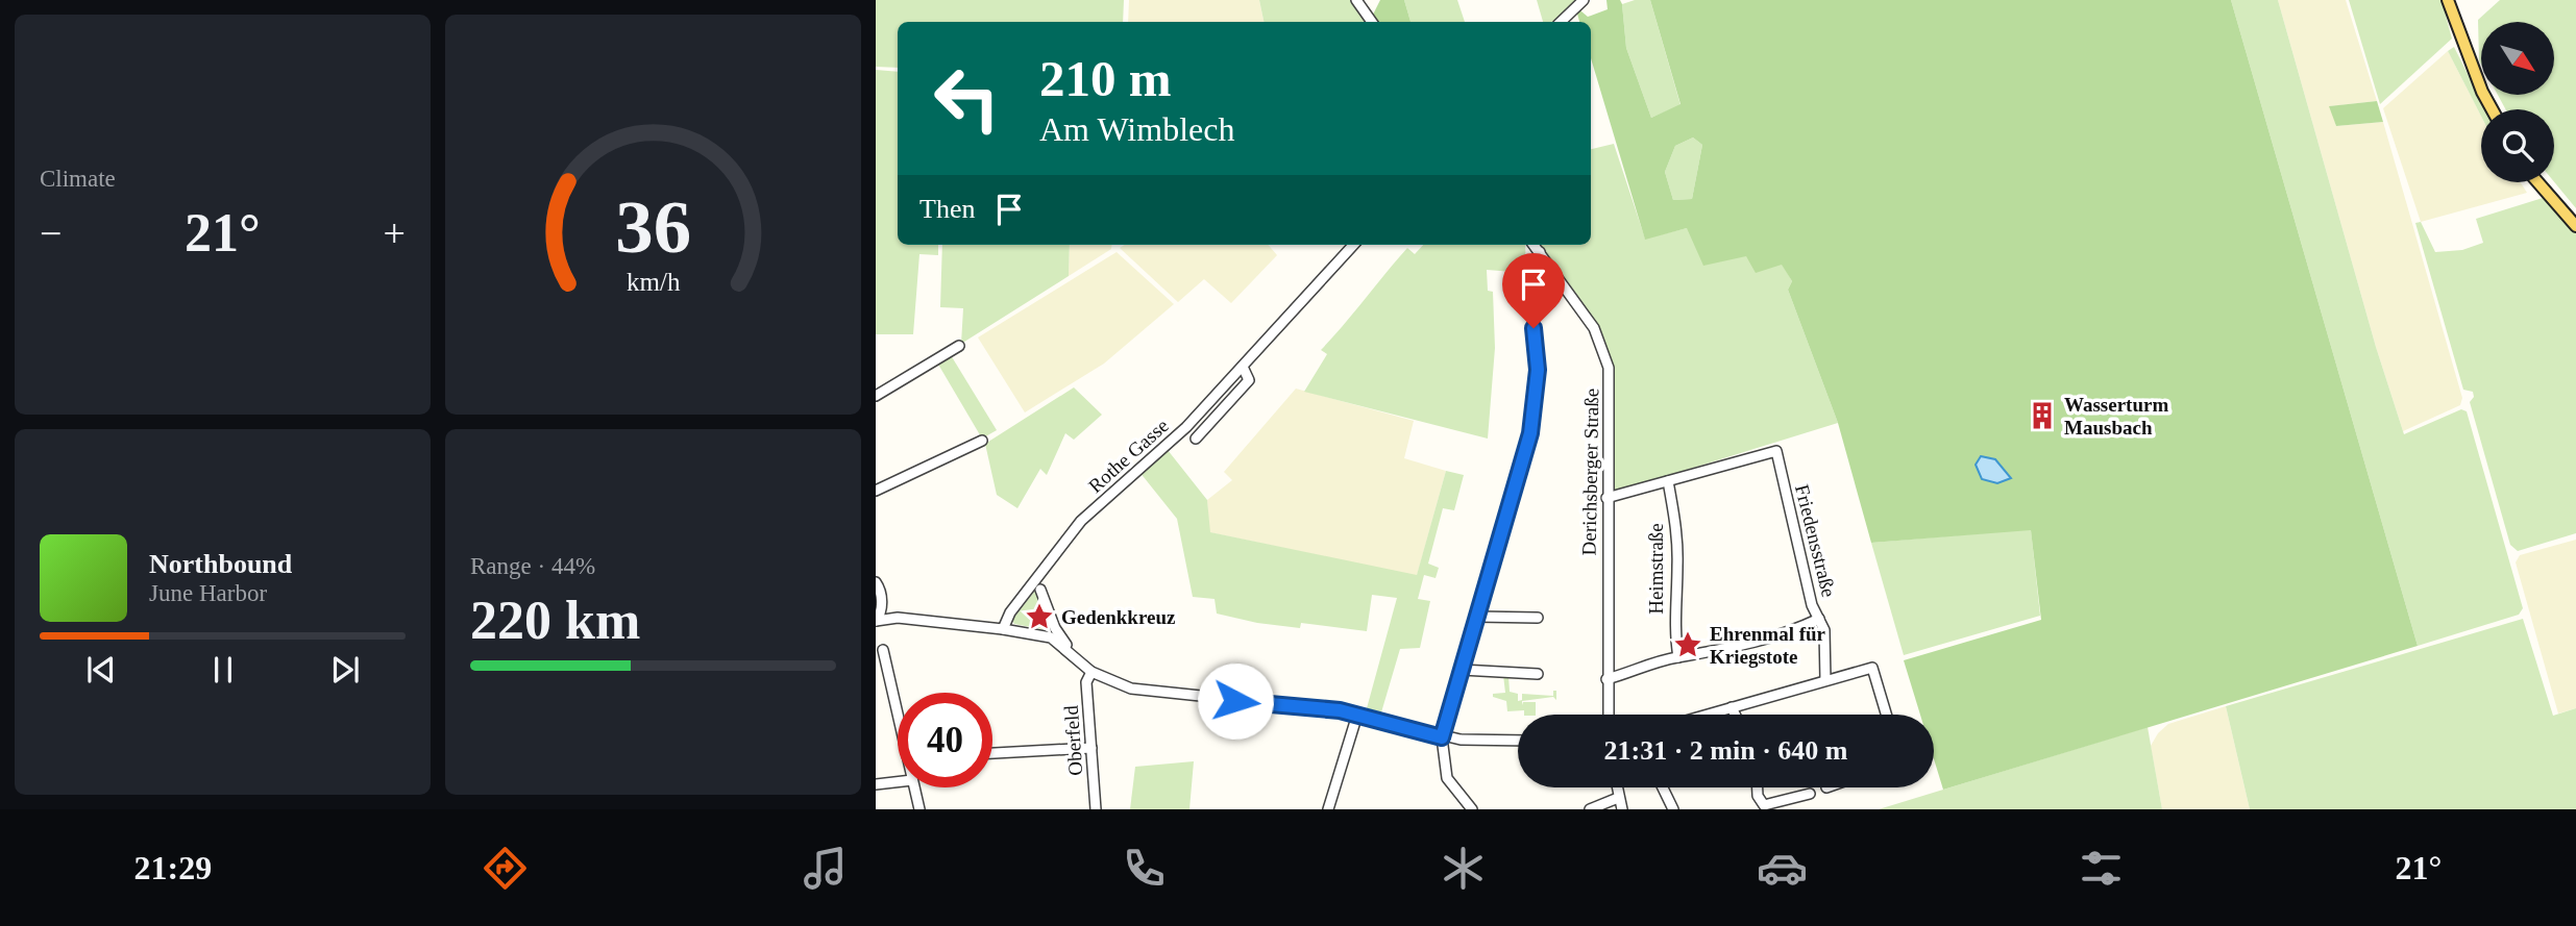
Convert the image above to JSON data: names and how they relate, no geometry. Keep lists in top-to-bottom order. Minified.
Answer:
{"streets":{"street":["Rothe Gasse","Derichsberger Straße","Friedensstraße","Heimstraße","Oberfeld"]},"crossings":[["Friedensstraße","Heimstraße"]],"places":{"building":["Wasserturm Mausbach"],"place":["Gedenkkreuz","Ehrenmal für Kriegstote"]},"north":"bottom right","page":{"tile":["Climate",["Range · 44%","220 km"]],"turn":["210 m","Am Wimblech"],"then":"Then","heat":["−","21°","+"],"song":["Northbound","June Harbor"],"limit":"40","trip":"21:31 · 2 min · 640 m","tabs":["21:29","21°"],"gauge":["36","km/h"]}}
